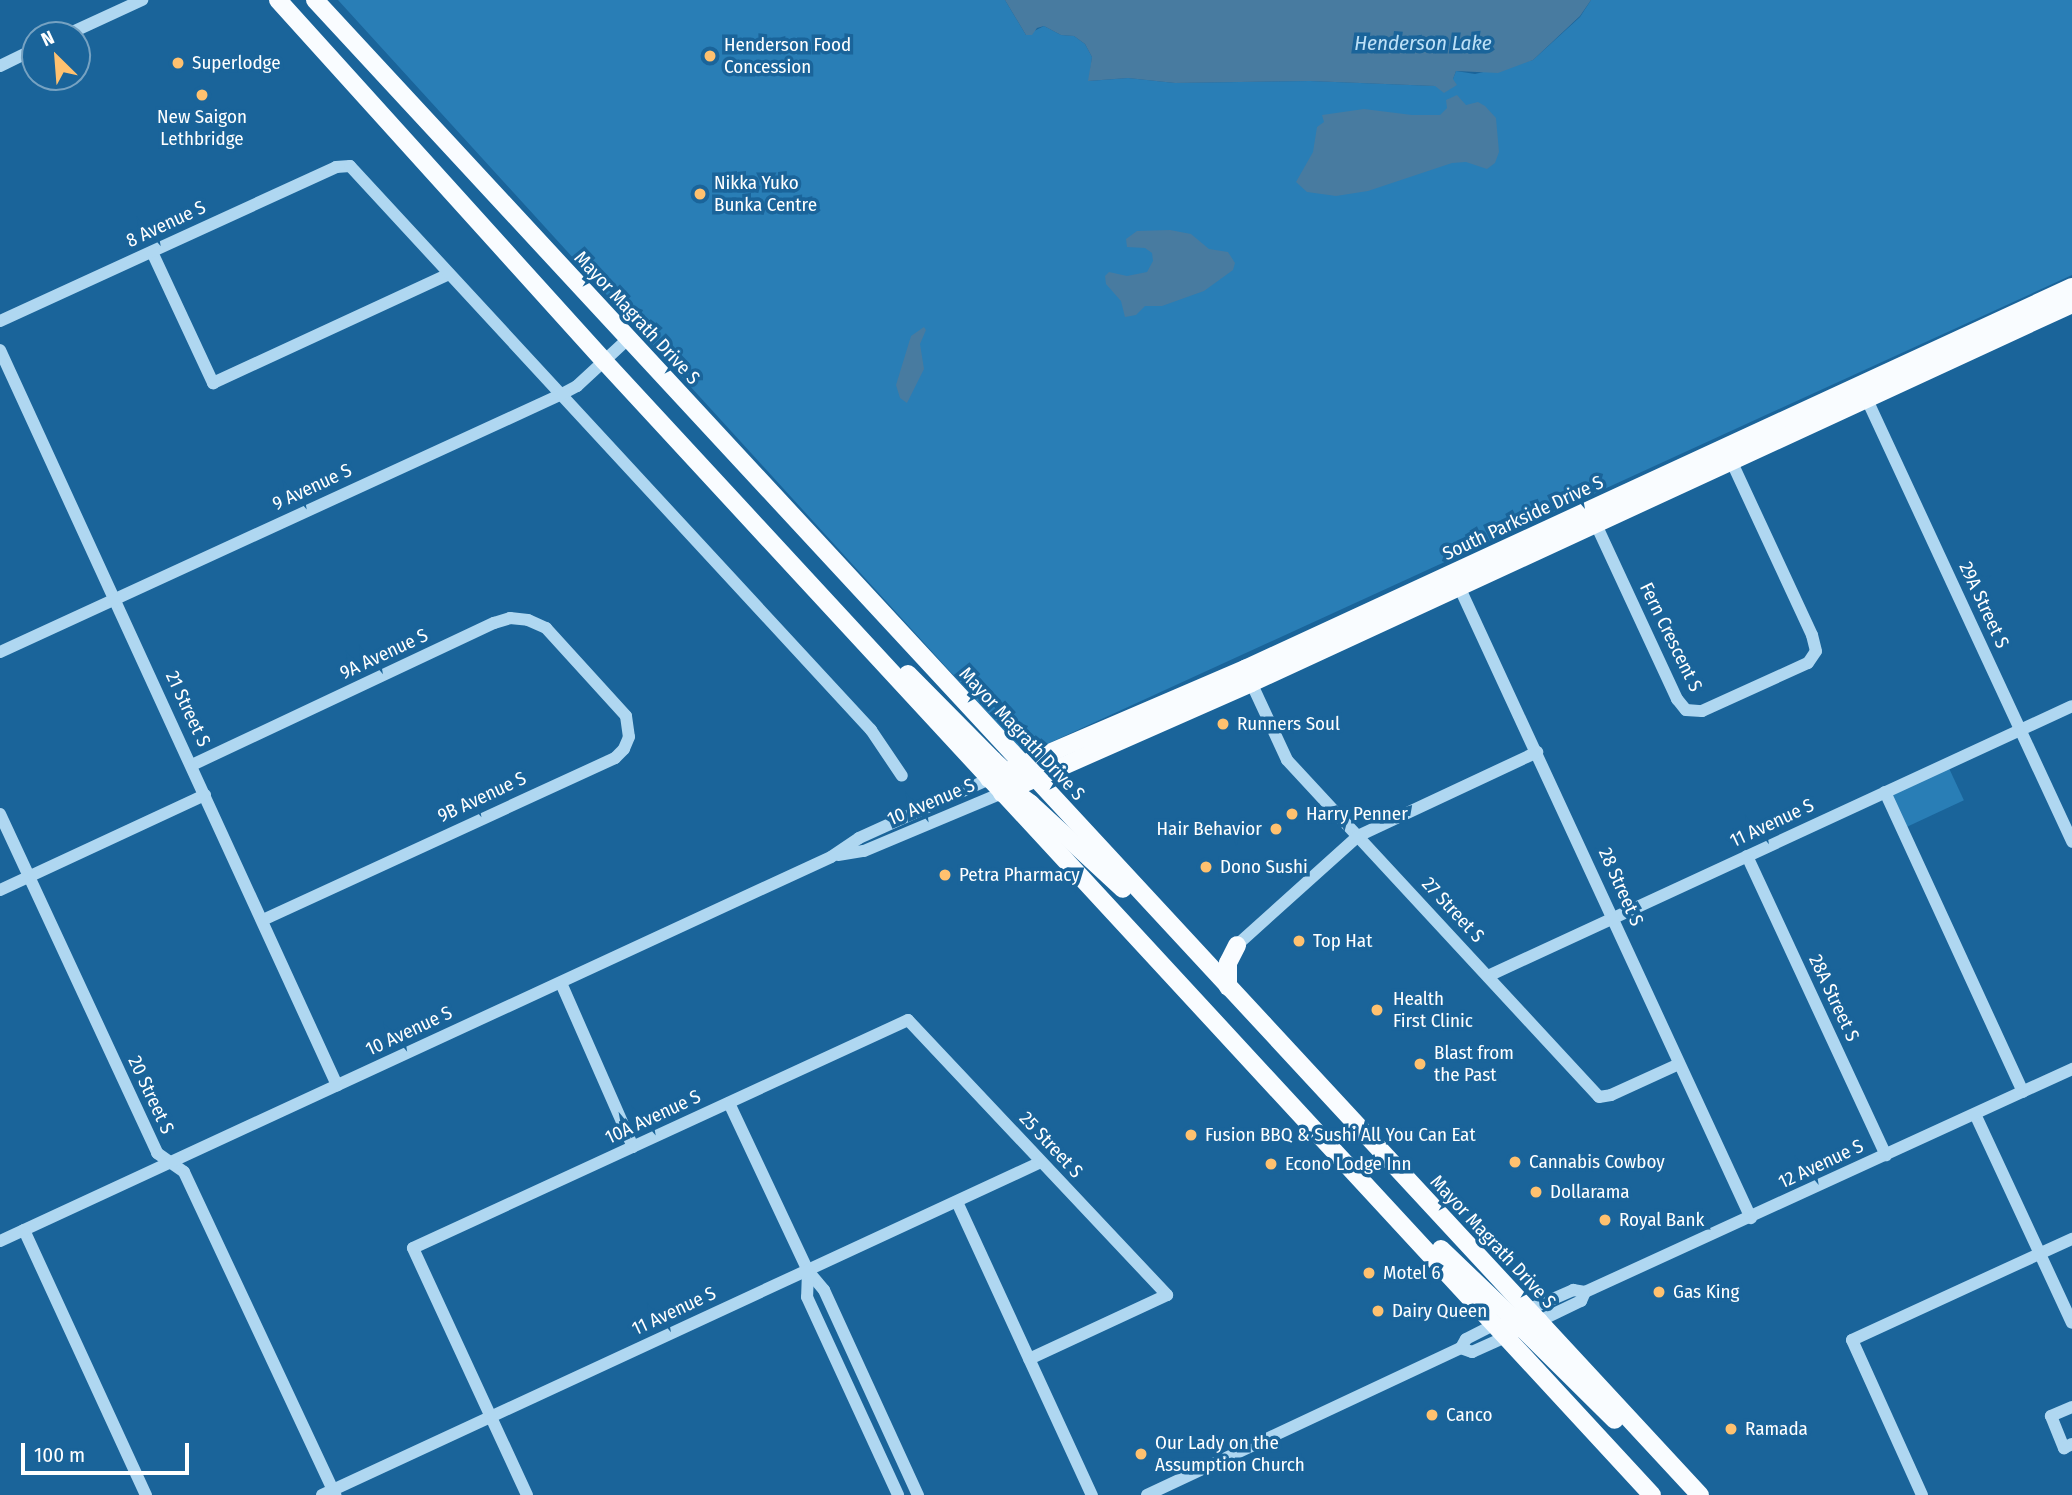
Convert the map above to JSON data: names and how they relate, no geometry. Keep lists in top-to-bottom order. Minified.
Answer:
{"streets":{"main road":["Mayor Magrath Drive S","South Parkside Drive S"],"street":["8 Avenue S","9 Avenue S","29A Street S","Fern Crescent S","9A Avenue S","21 Street S","9B Avenue S","10 Avenue S","11 Avenue S","28 Street S","27 Street S","28A Street S","20 Street S","10A Avenue S","25 Street S","12 Avenue S"]},"crossings":[["Mayor Magrath Drive S","9 Avenue S"],["Mayor Magrath Drive S","South Parkside Drive S"],["Mayor Magrath Drive S","10 Avenue S"],["Mayor Magrath Drive S","12 Avenue S"],["9 Avenue S","21 Street S"],["South Parkside Drive S","29A Street S"],["South Parkside Drive S","Fern Crescent S"],["South Parkside Drive S","10 Avenue S"],["South Parkside Drive S","28 Street S"],["South Parkside Drive S","27 Street S"],["29A Street S","11 Avenue S"],["9A Avenue S","21 Street S"],["9A Avenue S","9B Avenue S"],["21 Street S","9B Avenue S"],["21 Street S","10 Avenue S"],["10 Avenue S","20 Street S"],["11 Avenue S","28 Street S"],["11 Avenue S","27 Street S"],["11 Avenue S","28A Street S"],["11 Avenue S","20 Street S"],["11 Avenue S","10A Avenue S"],["11 Avenue S","25 Street S"],["28 Street S","27 Street S"],["28 Street S","12 Avenue S"],["28A Street S","12 Avenue S"],["10A Avenue S","25 Street S"]],"water":["Henderson Lake"],"places":["Henderson Food Concession","Superlodge","New Saigon Lethbridge","Nikka Yuko Bunka Centre","Runners Soul","Harry Penner","Hair Behavior","Dono Sushi","Petra Pharmacy","Top Hat","Health First Clinic","Blast from the Past","Fusion BBQ & Sushi All You Can Eat","Cannabis Cowboy","Econo Lodge Inn","Dollarama","Royal Bank","Motel 6","Gas King","Dairy Queen","Canco","Ramada","Our Lady on the Assumption Church"],"scale_bar":"100 m","north":"top left"}
